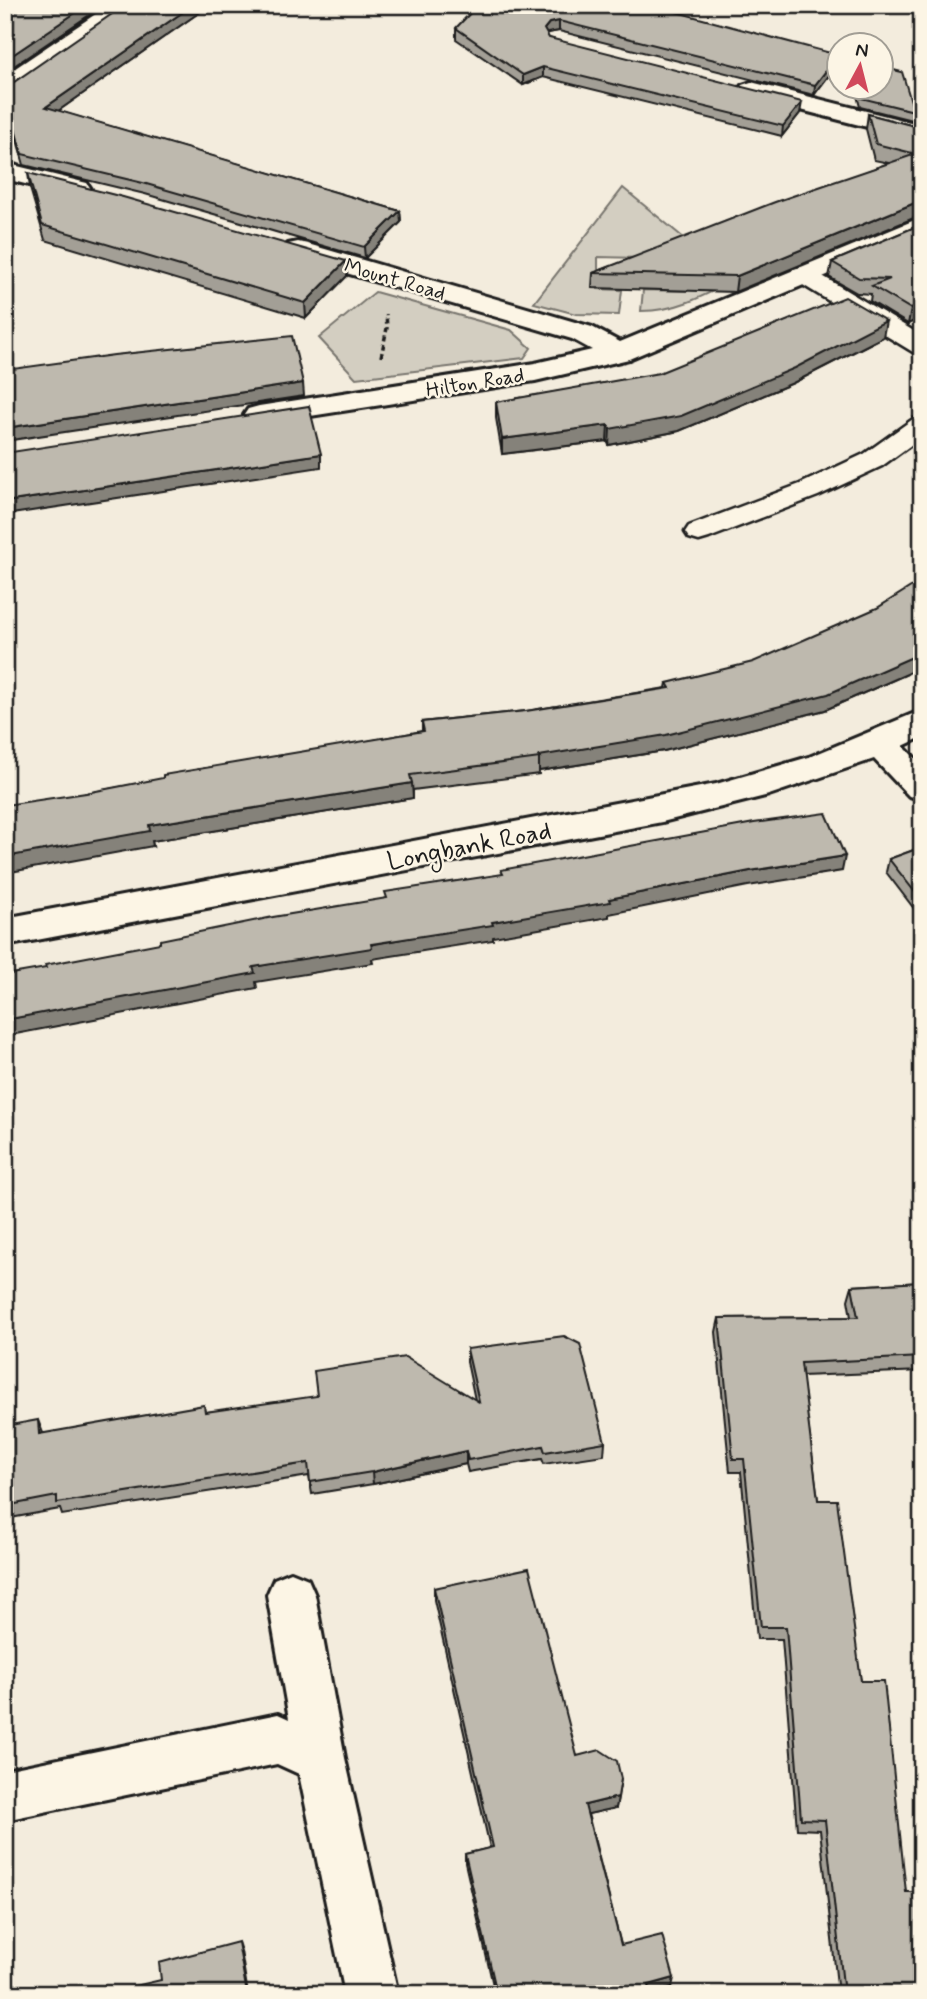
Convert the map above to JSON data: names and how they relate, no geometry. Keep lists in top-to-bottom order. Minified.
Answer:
{"streets":{"street":["Mount Road","Hilton Road","Longbank Road"]},"crossings":[["Mount Road","Hilton Road"]],"north":"top"}
